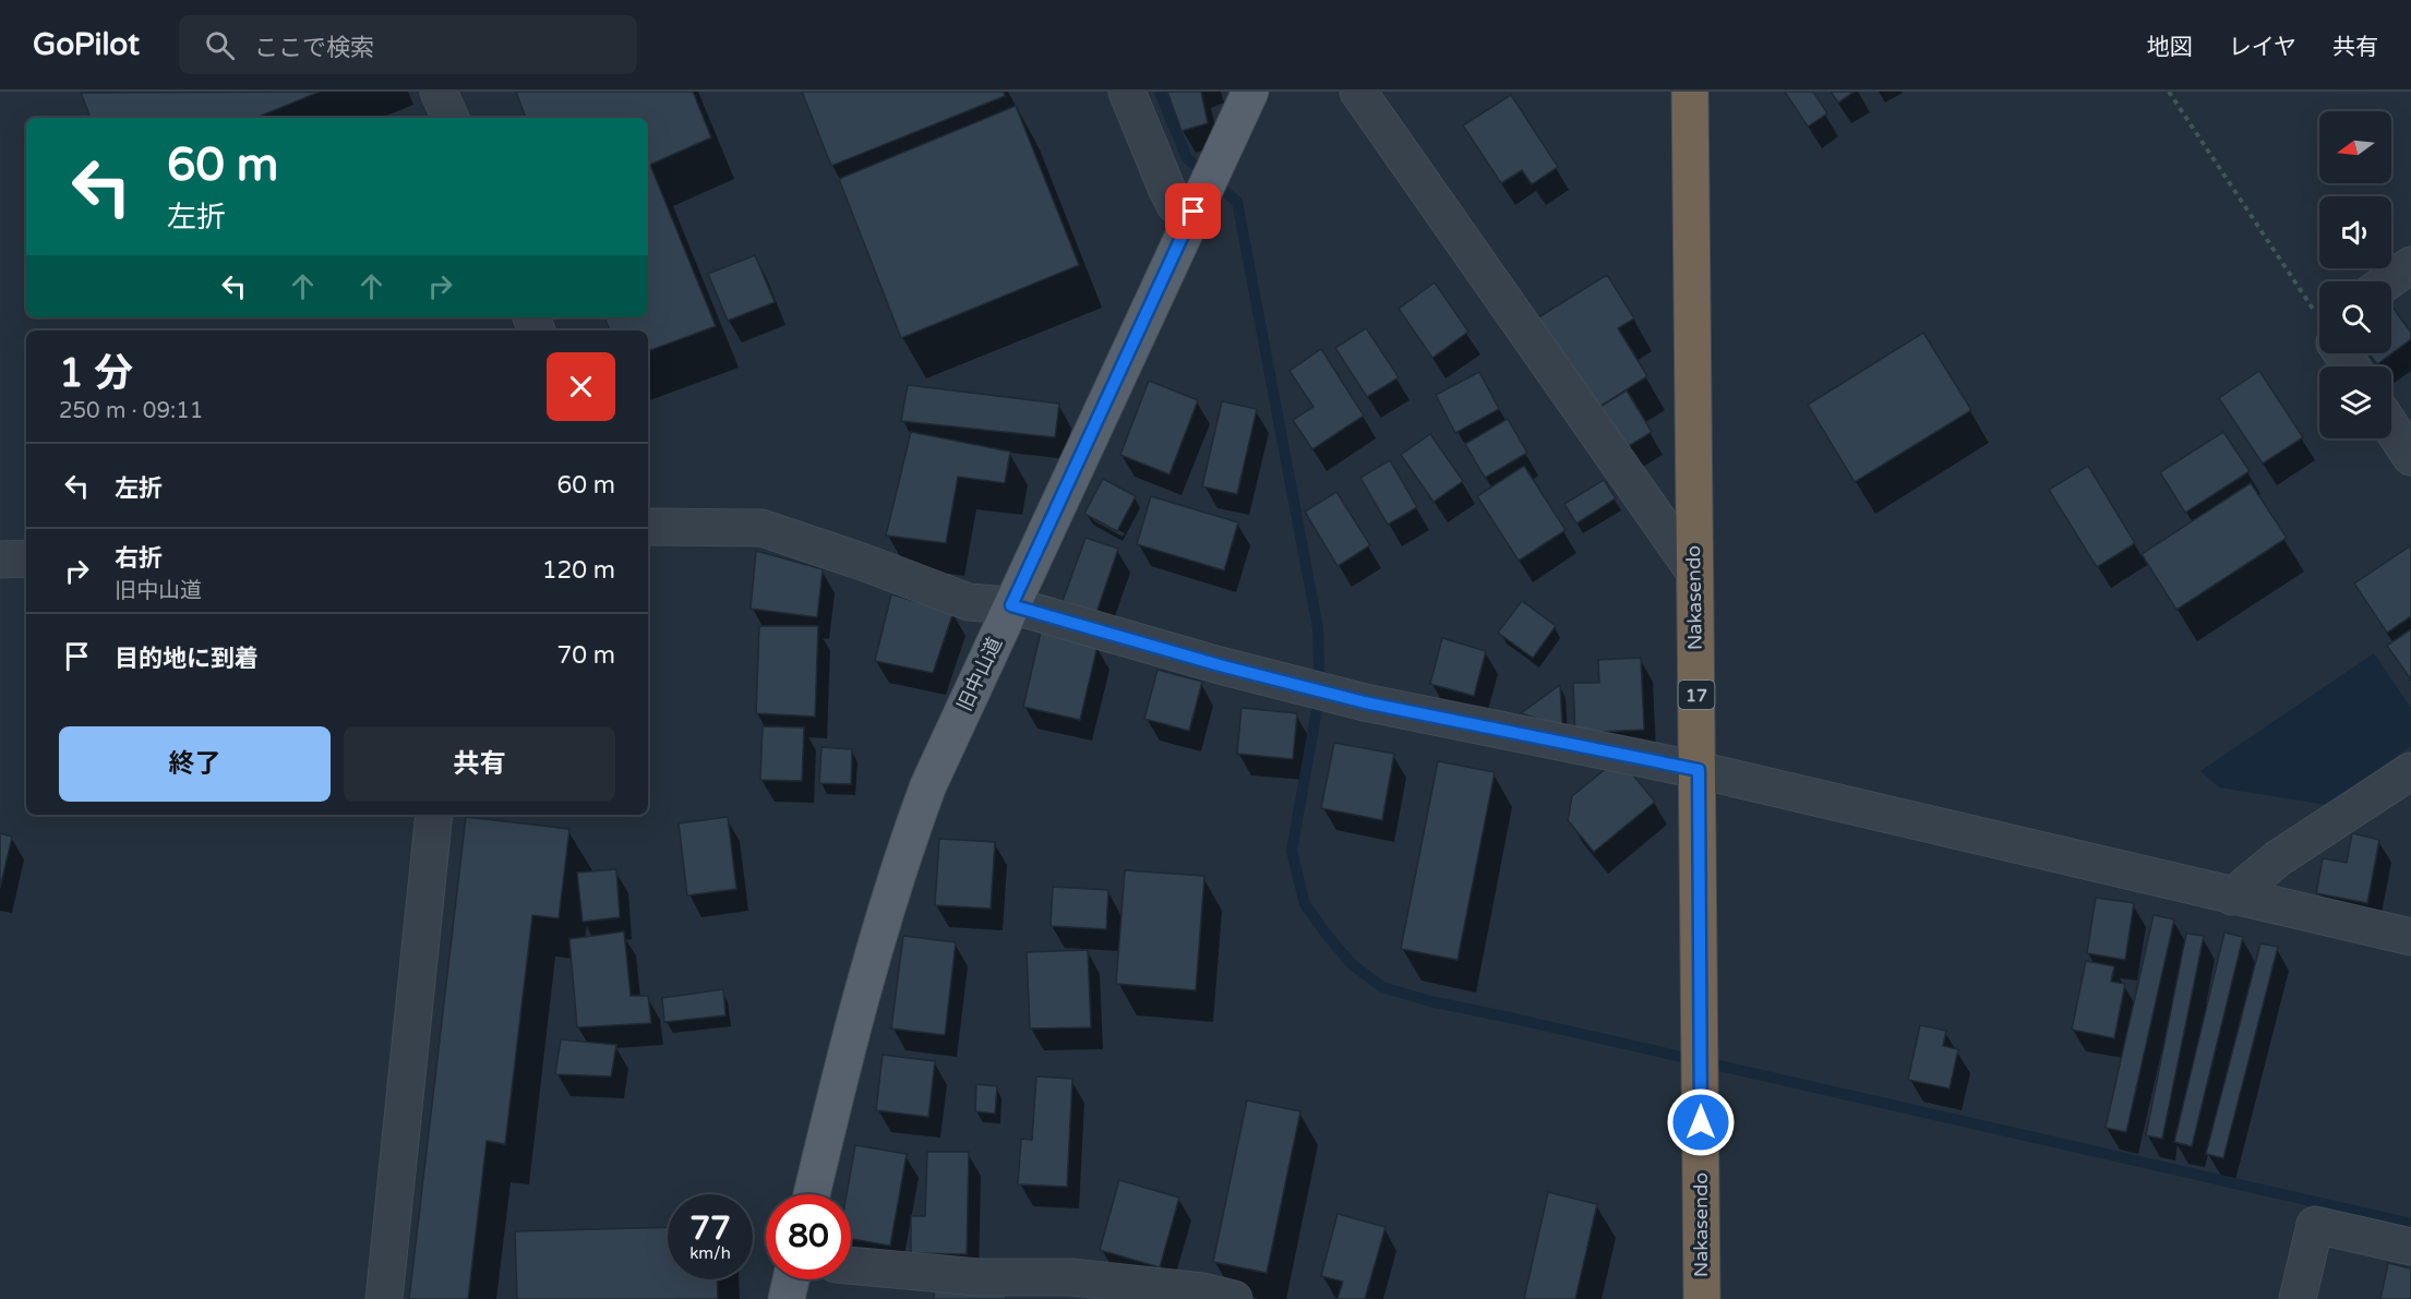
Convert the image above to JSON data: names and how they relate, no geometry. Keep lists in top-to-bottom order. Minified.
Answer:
{"streets":{"highway":["Nakasendo","17"],"main road":["旧中山道"]},"north":"left","page":{"header":"GoPilot","search":"ここで検索","nav":["地図","レイヤ","共有"],"turn":["60 m","左折"],"heading":["1 分","250 m · 09:11"],"list":[{"name":"左折","value":"60 m"},{"name":"右折","note":"旧中山道","value":"120 m"},{"name":"目的地に到着","value":"70 m"}],"buttons":["終了","共有"],"speed":"77 km/h","limit":"80"}}
